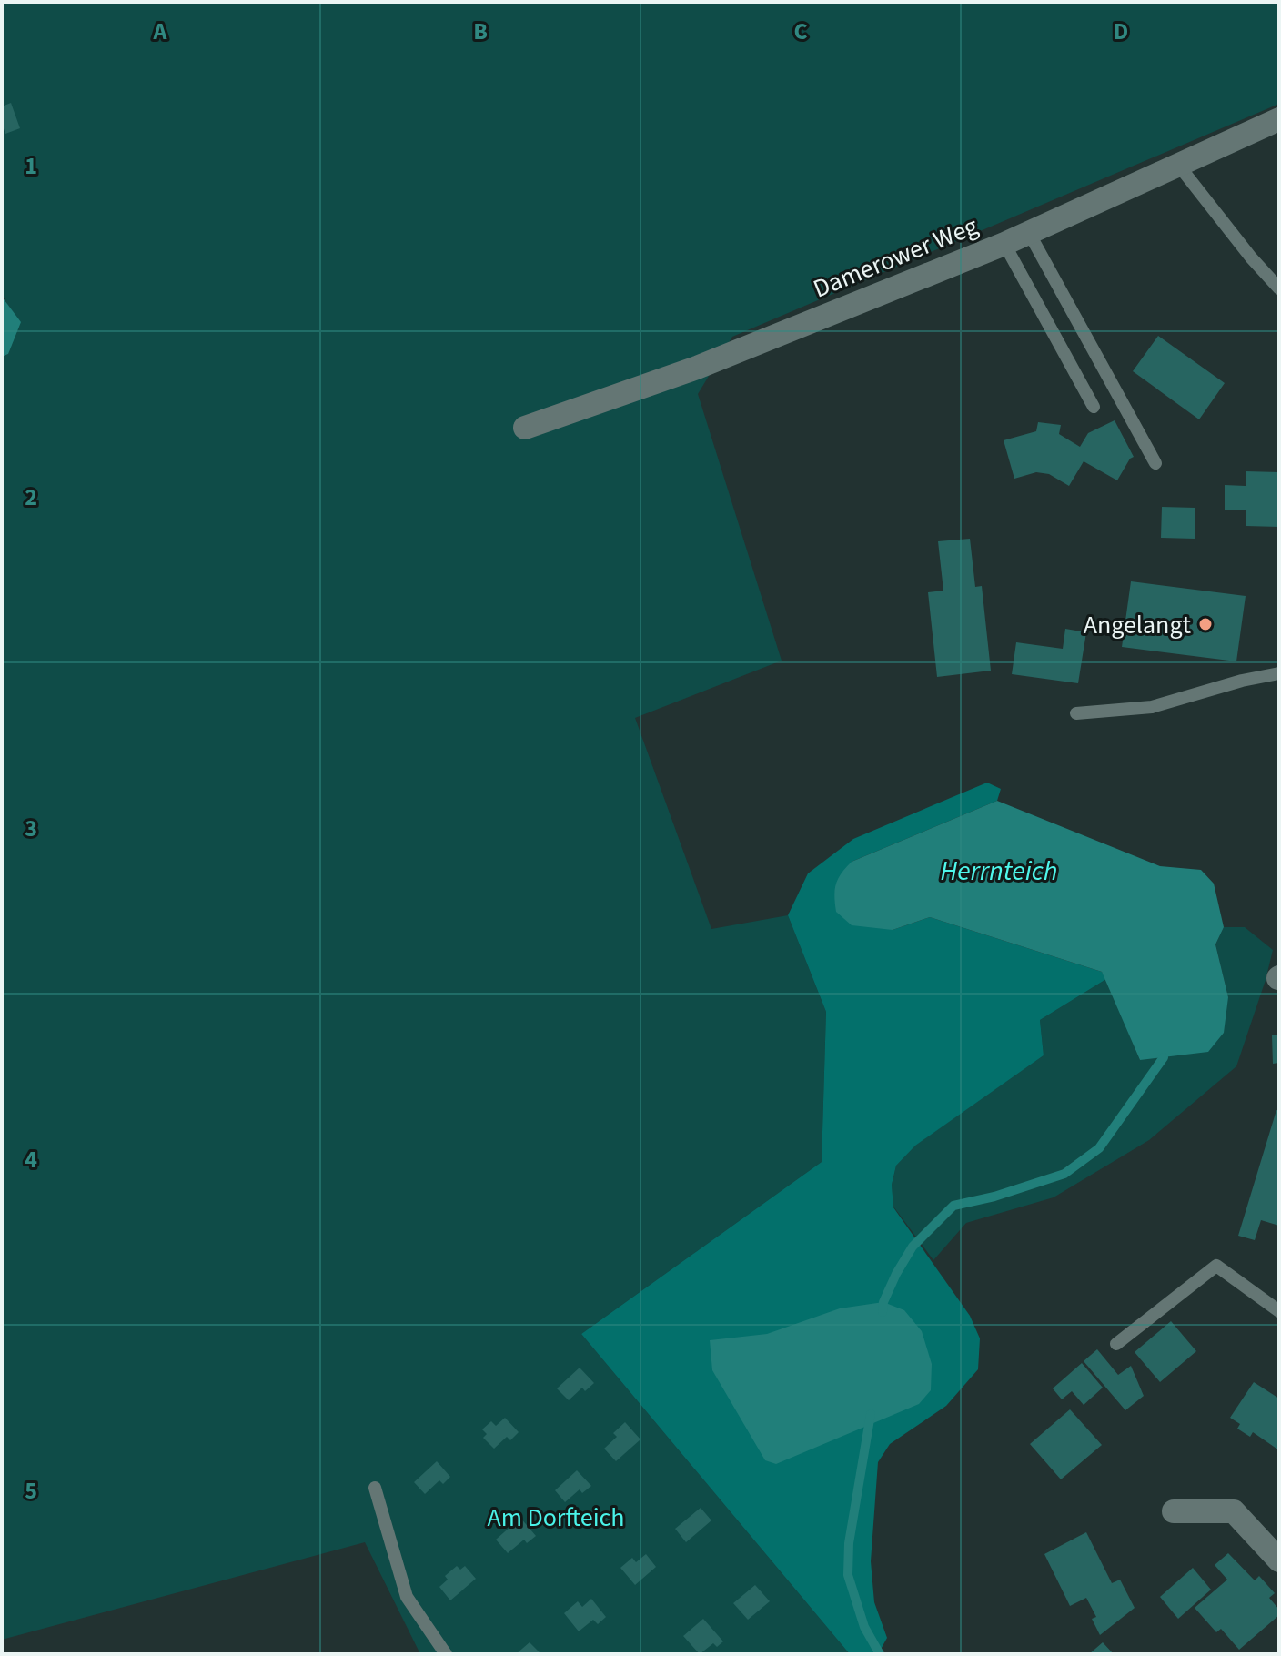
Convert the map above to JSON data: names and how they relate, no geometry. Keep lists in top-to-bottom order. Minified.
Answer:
{"streets":{"street":["Damerower Weg"]},"water":["Herrnteich"],"parks":["Am Dorfteich"],"places":["Angelangt"],"grid":{"columns":["A","B","C","D"],"rows":["1","2","3","4","5"]}}
